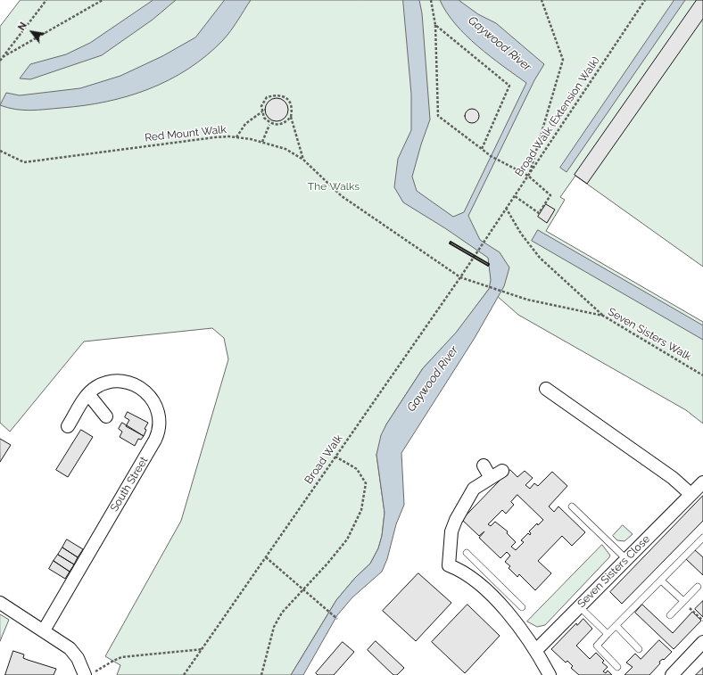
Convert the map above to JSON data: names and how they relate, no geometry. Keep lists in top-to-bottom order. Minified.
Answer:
{"streets":{"street":["South Street","Seven Sisters Close"],"path":["Broad Walk (Extension Walk)","Red Mount Walk","Seven Sisters Walk","Broad Walk"]},"crossings":[["Broad Walk (Extension Walk)","Broad Walk"],["Red Mount Walk","Seven Sisters Walk"],["Red Mount Walk","Broad Walk"]],"water":["Gaywood River"],"parks":["The Walks"],"north":"top left"}
